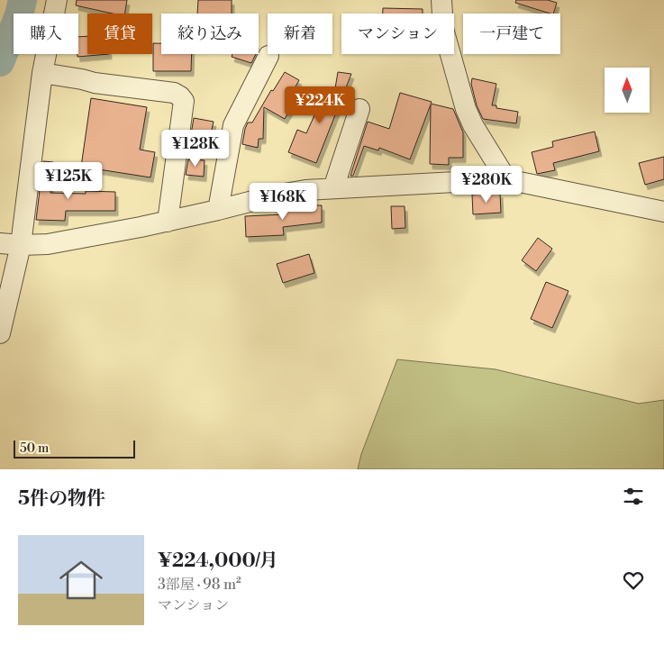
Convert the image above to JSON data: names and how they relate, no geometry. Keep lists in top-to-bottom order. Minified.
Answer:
{"scale_bar":"50 m","north":"top","page":{"chip":["購入","賃貸","絞り込み","新着","マンション","一戸建て"],"price":["¥224K","¥128K","¥125K","¥280K","¥168K"],"scale":"50 m","heading":"5件の物件","list":[{"name":"¥224,000/月","note":"3部屋 · 98 m² · マンション"}]}}
